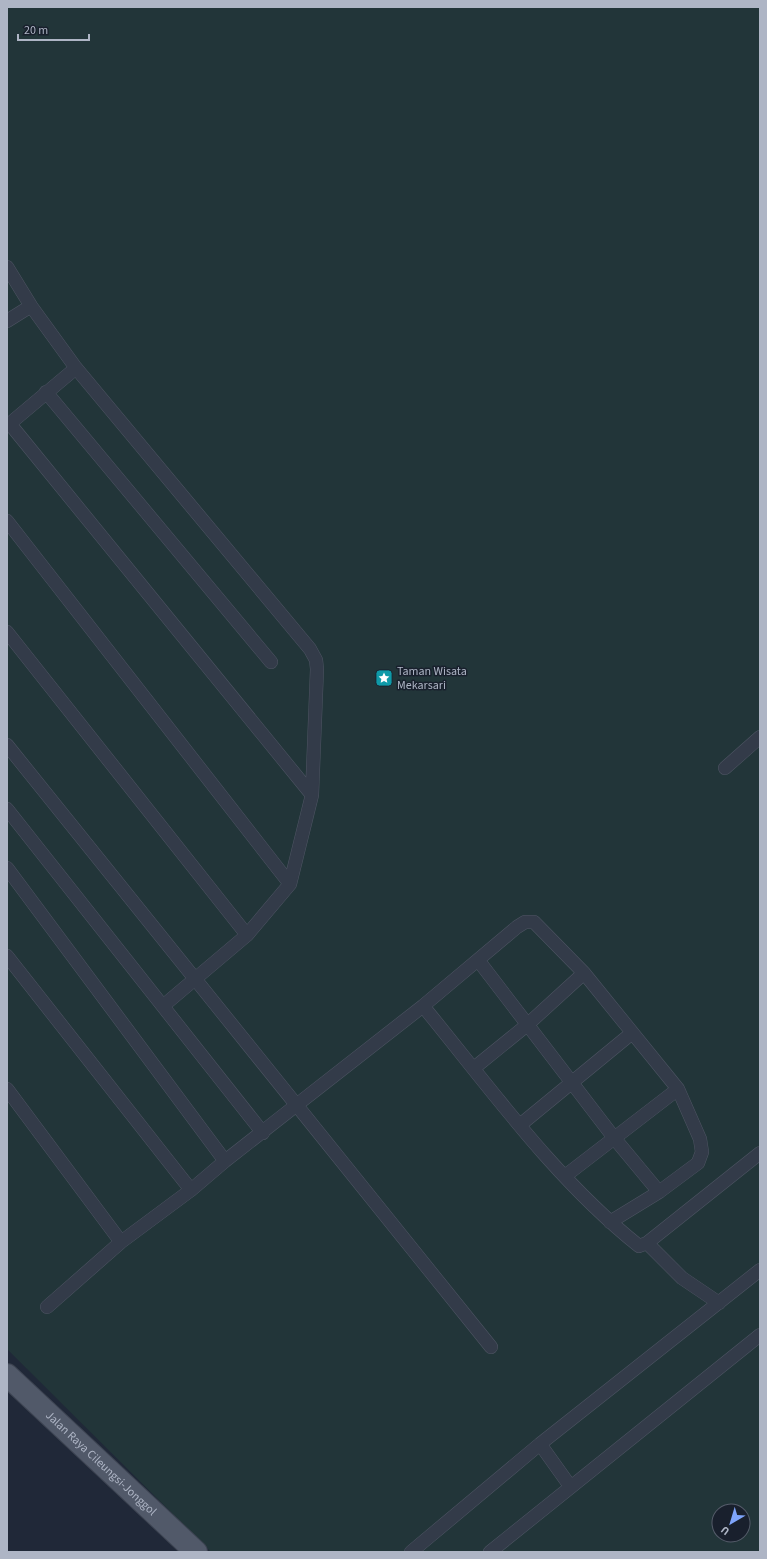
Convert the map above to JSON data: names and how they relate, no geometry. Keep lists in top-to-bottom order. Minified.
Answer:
{"streets":{"main road":["Jalan Raya Cileungsi-Jonggol"]},"places":{"place":["Taman Wisata Mekarsari"]},"scale_bar":"20 m","north":"bottom left"}
